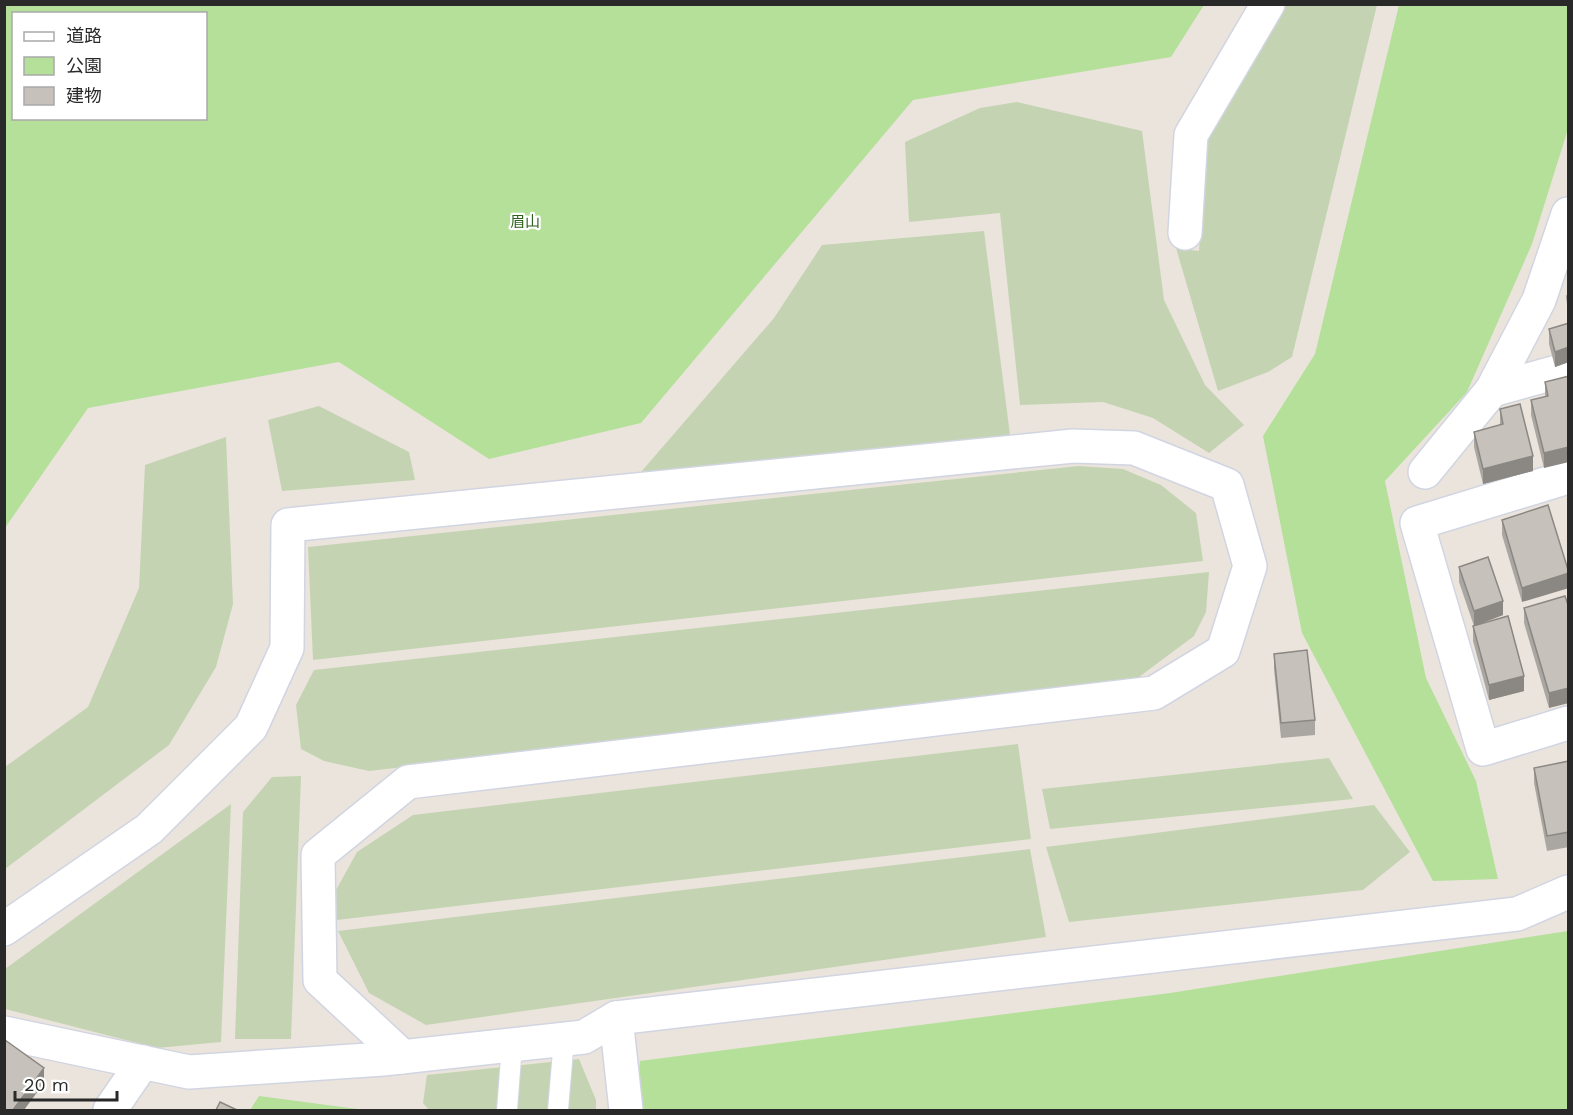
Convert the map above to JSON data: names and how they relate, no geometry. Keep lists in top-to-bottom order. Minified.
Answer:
{"parks":["眉山"],"legend":["道路","公園","建物"],"scale_bar":"20 m"}
